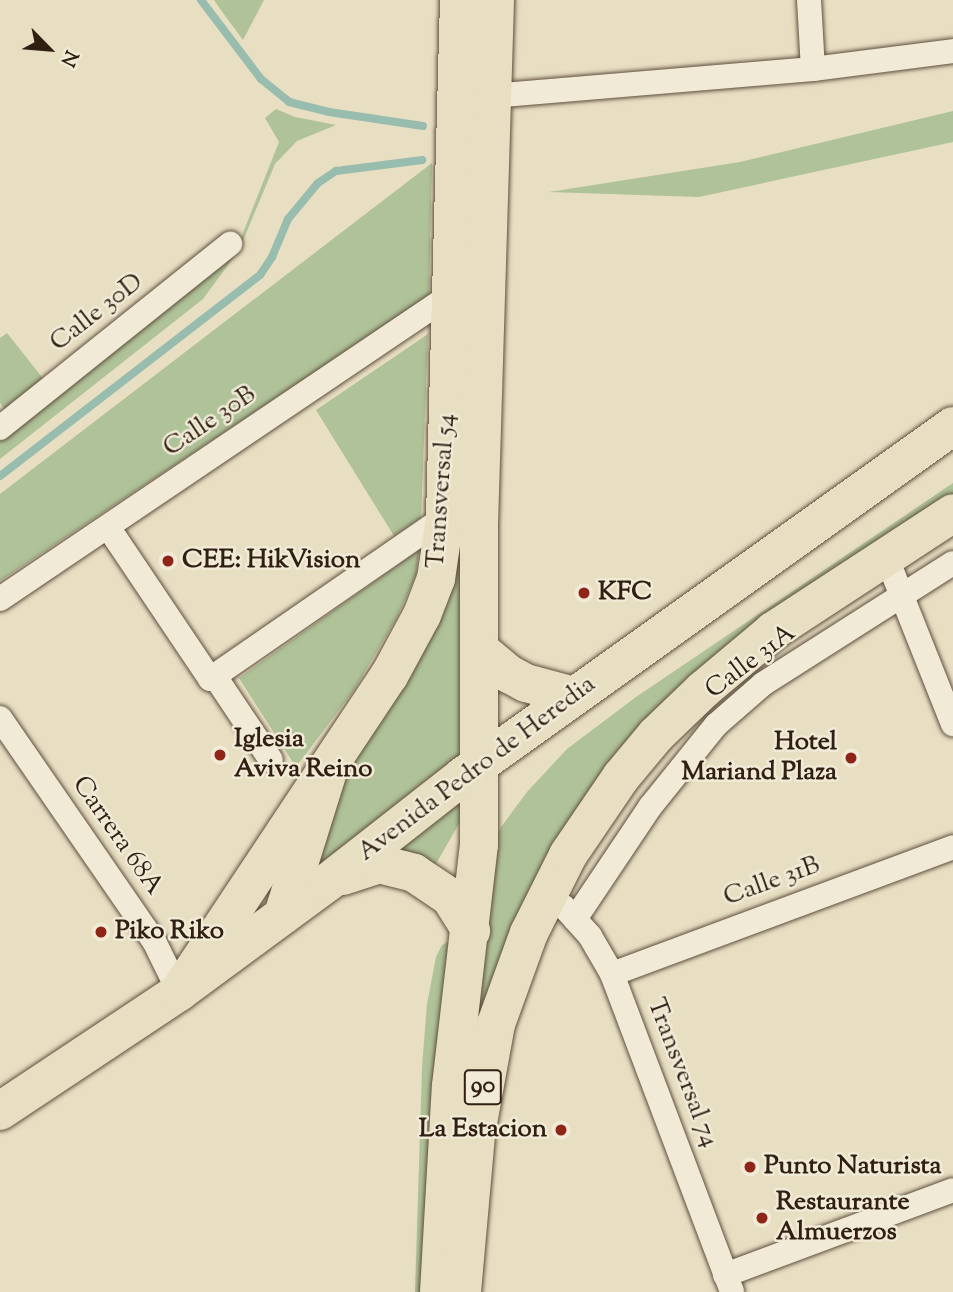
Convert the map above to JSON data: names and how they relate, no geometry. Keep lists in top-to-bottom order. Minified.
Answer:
{"streets":{"main road":["Transversal 54","Avenida Pedro de Heredia","90"],"street":["Calle 30D","Calle 30B","Calle 31A","Carrera 68A","Calle 31B","Transversal 74"]},"crossings":[["Calle 30B","Transversal 54"],["Transversal 54","Avenida Pedro de Heredia"],["Transversal 54","Carrera 68A"],["Transversal 54","90"],["Calle 31A","Transversal 74"],["Avenida Pedro de Heredia","Carrera 68A"],["Avenida Pedro de Heredia","90"],["Calle 31B","Transversal 74"],["Transversal 74","90"]],"places":["CEE: HikVision","KFC","Iglesia Aviva Reino","Hotel Mariand Plaza","Piko Riko","La Estacion","Punto Naturista","Restaurante Almuerzos"],"north":"bottom right"}
